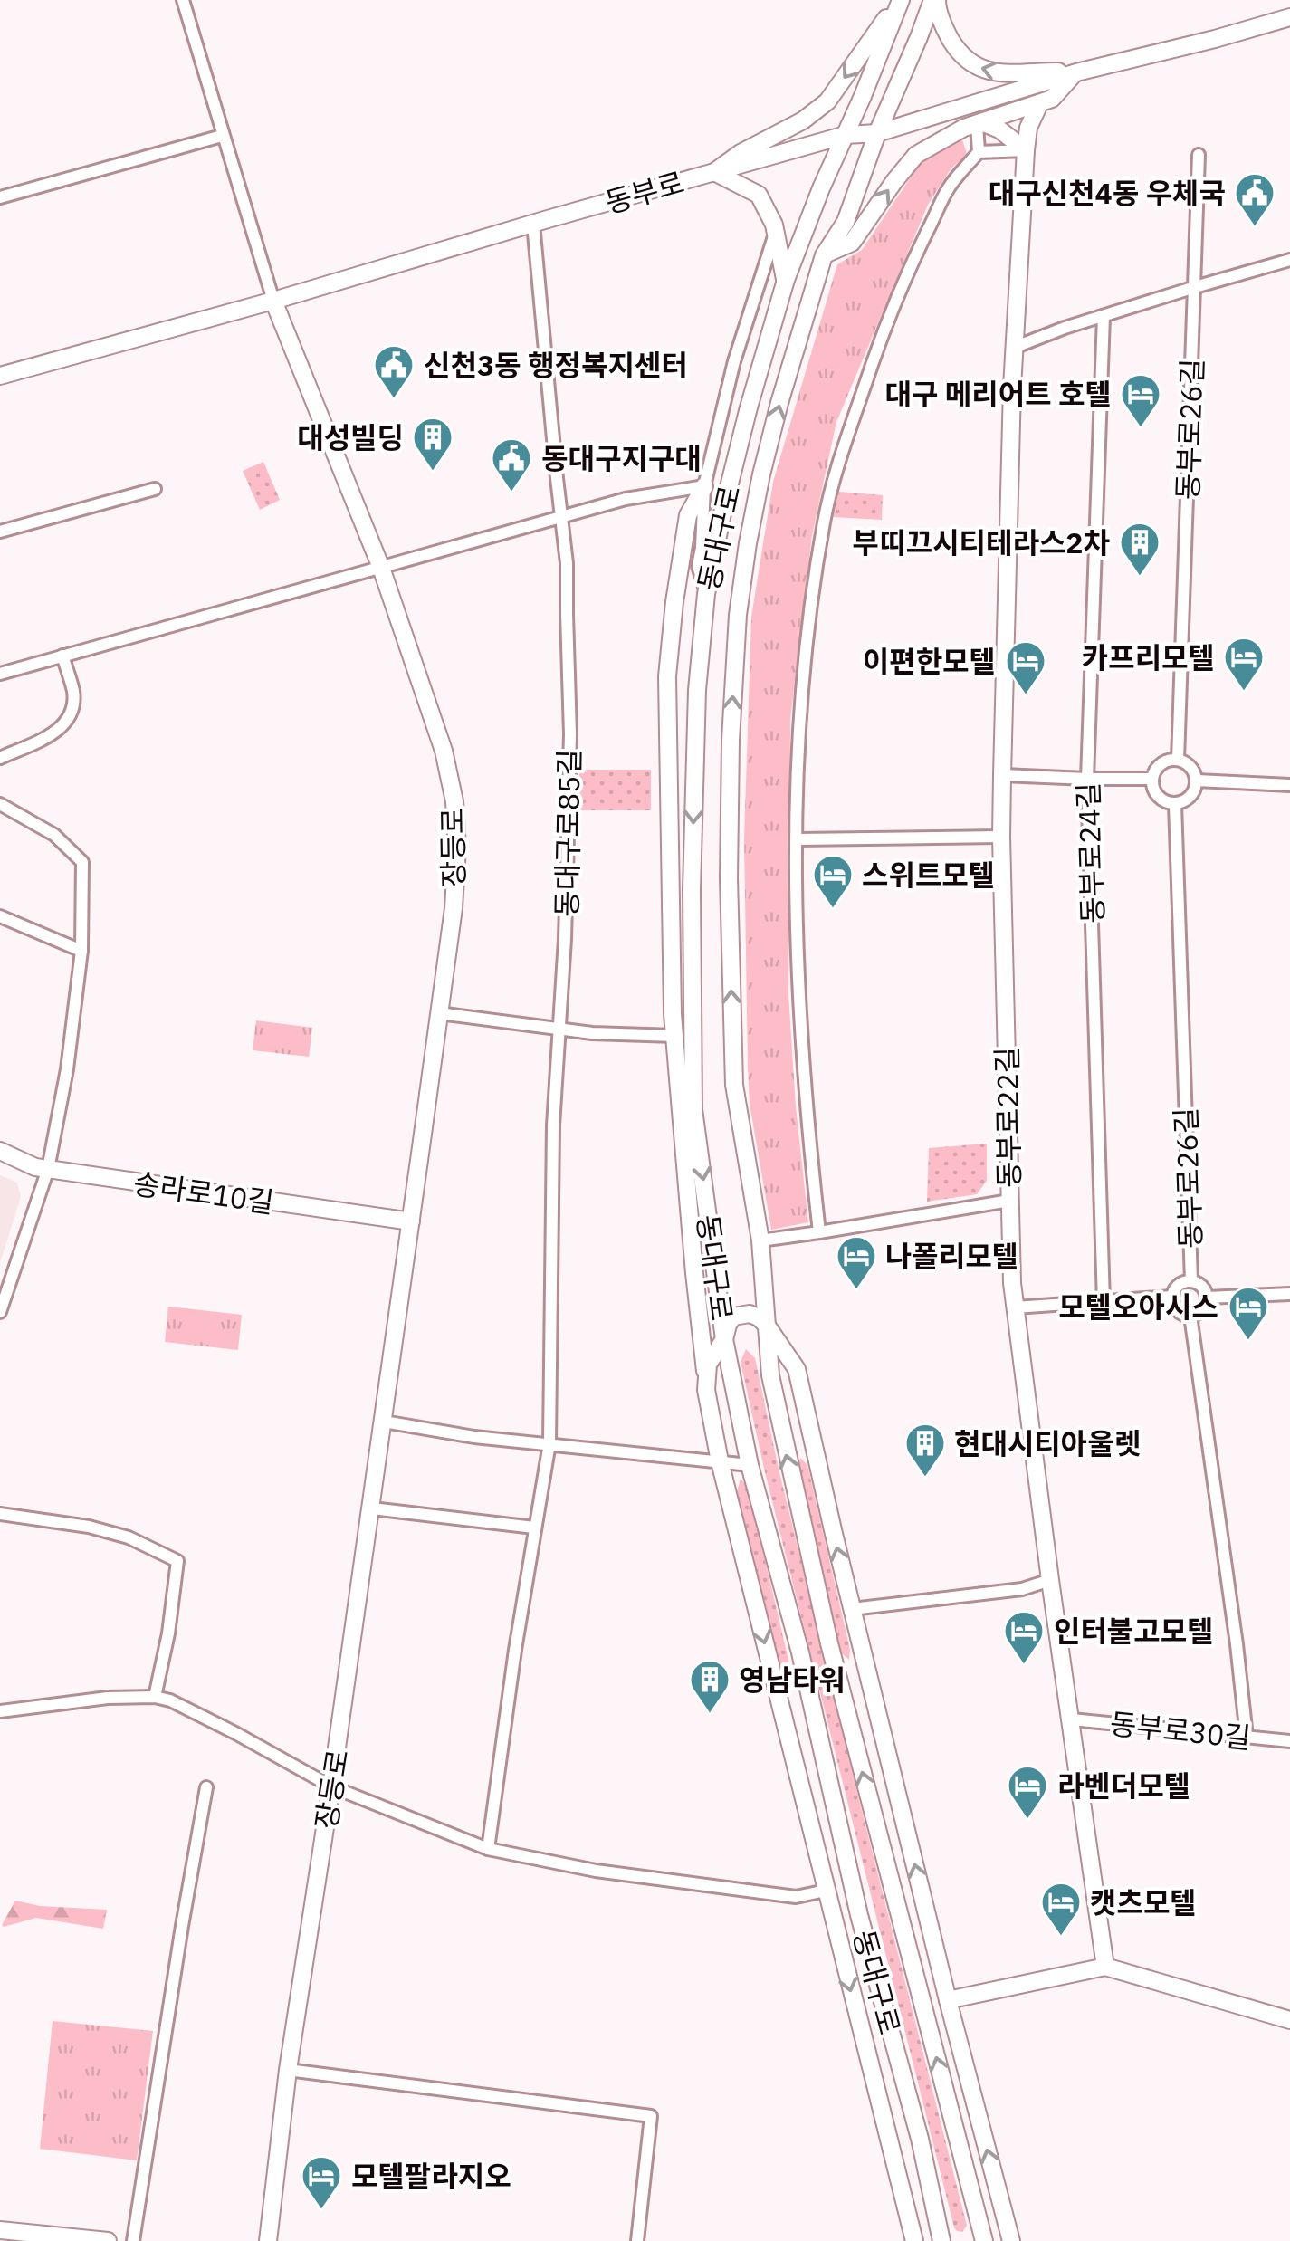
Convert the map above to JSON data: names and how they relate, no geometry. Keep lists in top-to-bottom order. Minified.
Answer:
{"streets":{"main road":["동부로","동대구로","장등로","동부로22길","송라로10길"],"street":["동부로26길","동대구로85길","동부로24길","동부로30길"]},"crossings":[["동부로","동대구로"],["동부로","동대구로85길"],["동부로","장등로"],["동대구로","동부로22길"],["장등로","송라로10길"],["동부로22길","동부로30길"]],"places":{"public building":["대구신천4동 우체국","신천3동 행정복지센터","동대구지구대"],"hotel":["대구 메리어트 호텔","카프리모텔","이편한모텔","스위트모텔","나폴리모텔","모텔오아시스","인터불고모텔","라벤더모텔","캣츠모텔","모텔팔라지오"],"building":["대성빌딩","부띠끄시티테라스2차","현대시티아울렛","영남타워"]}}
